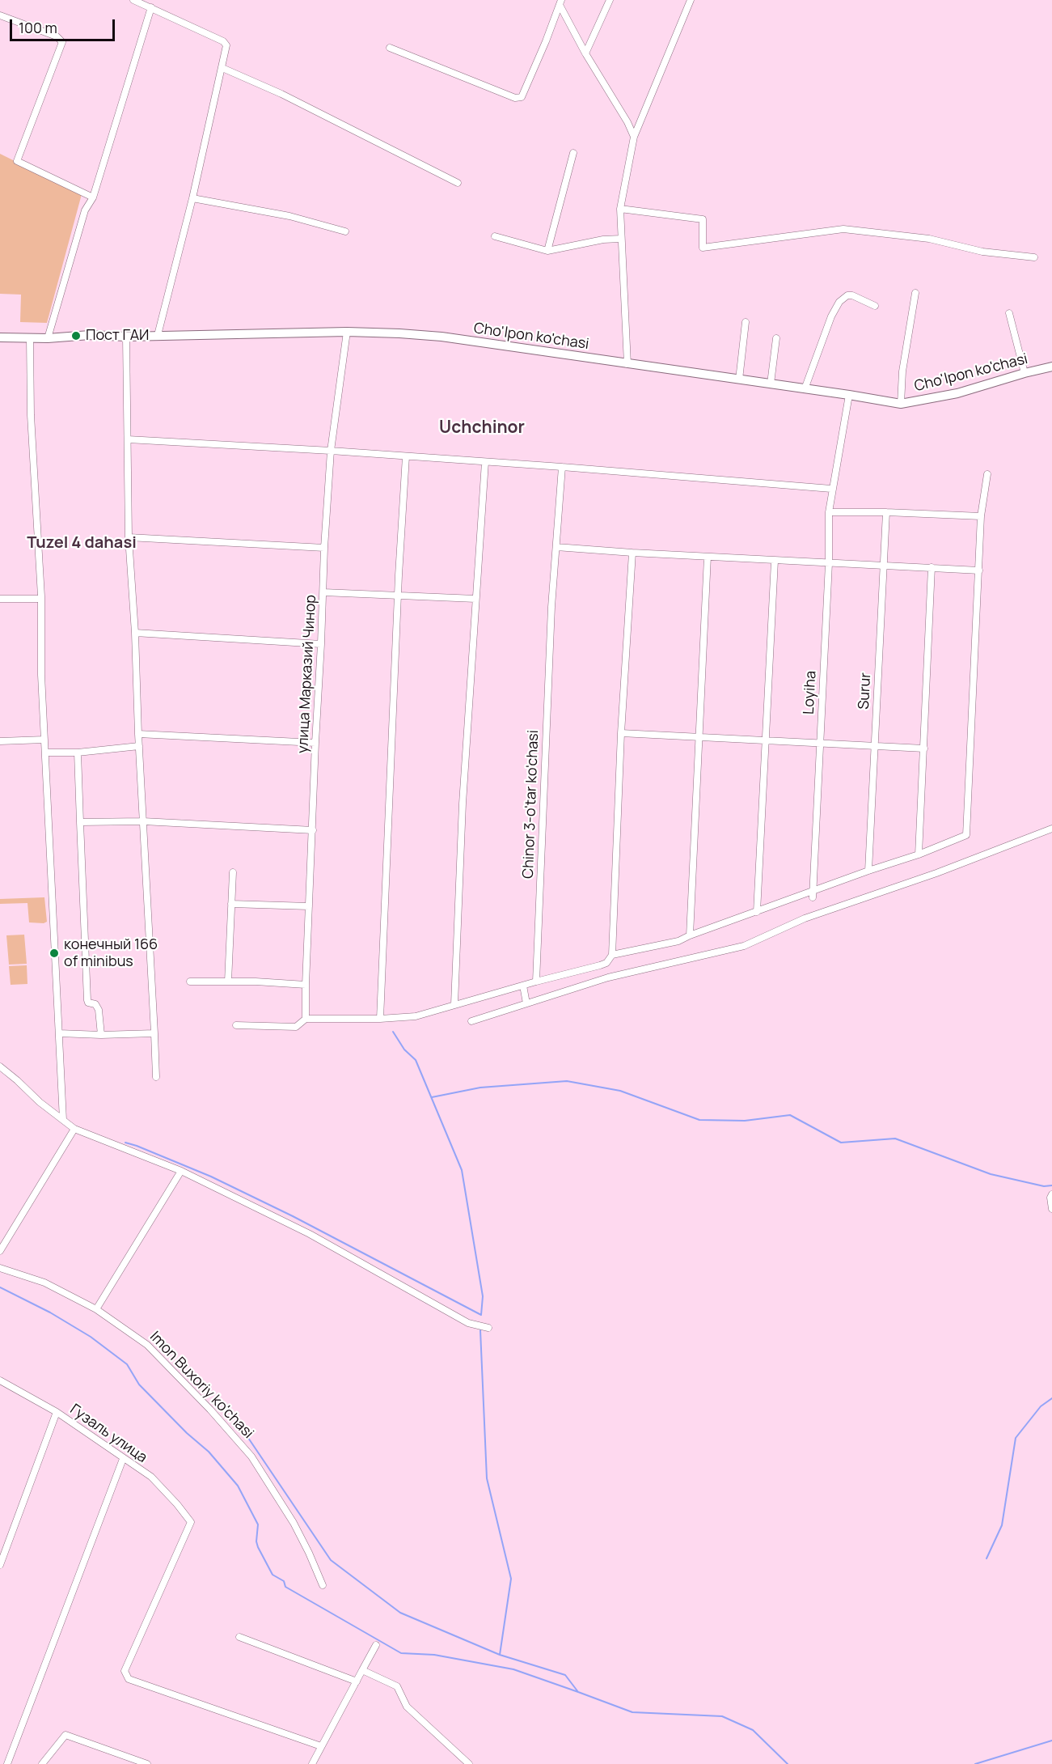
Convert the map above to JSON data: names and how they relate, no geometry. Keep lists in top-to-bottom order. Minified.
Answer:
{"streets":{"main road":["Cho'lpon ko'chasi"],"street":["улица Марказий Чинор","Surur","Loyiha","Chinor 3-o'tar ko'chasi","Imon Buxoriy ko'chasi","Гузаль улица"]},"crossings":[["Cho'lpon ko'chasi","улица Марказий Чинор"],["Cho'lpon ko'chasi","Loyiha"]],"districts":["Uchchinor","Tuzel 4 dahasi"],"places":["Пост ГАИ","конечный 166 of minibus"],"scale_bar":"100 m"}
